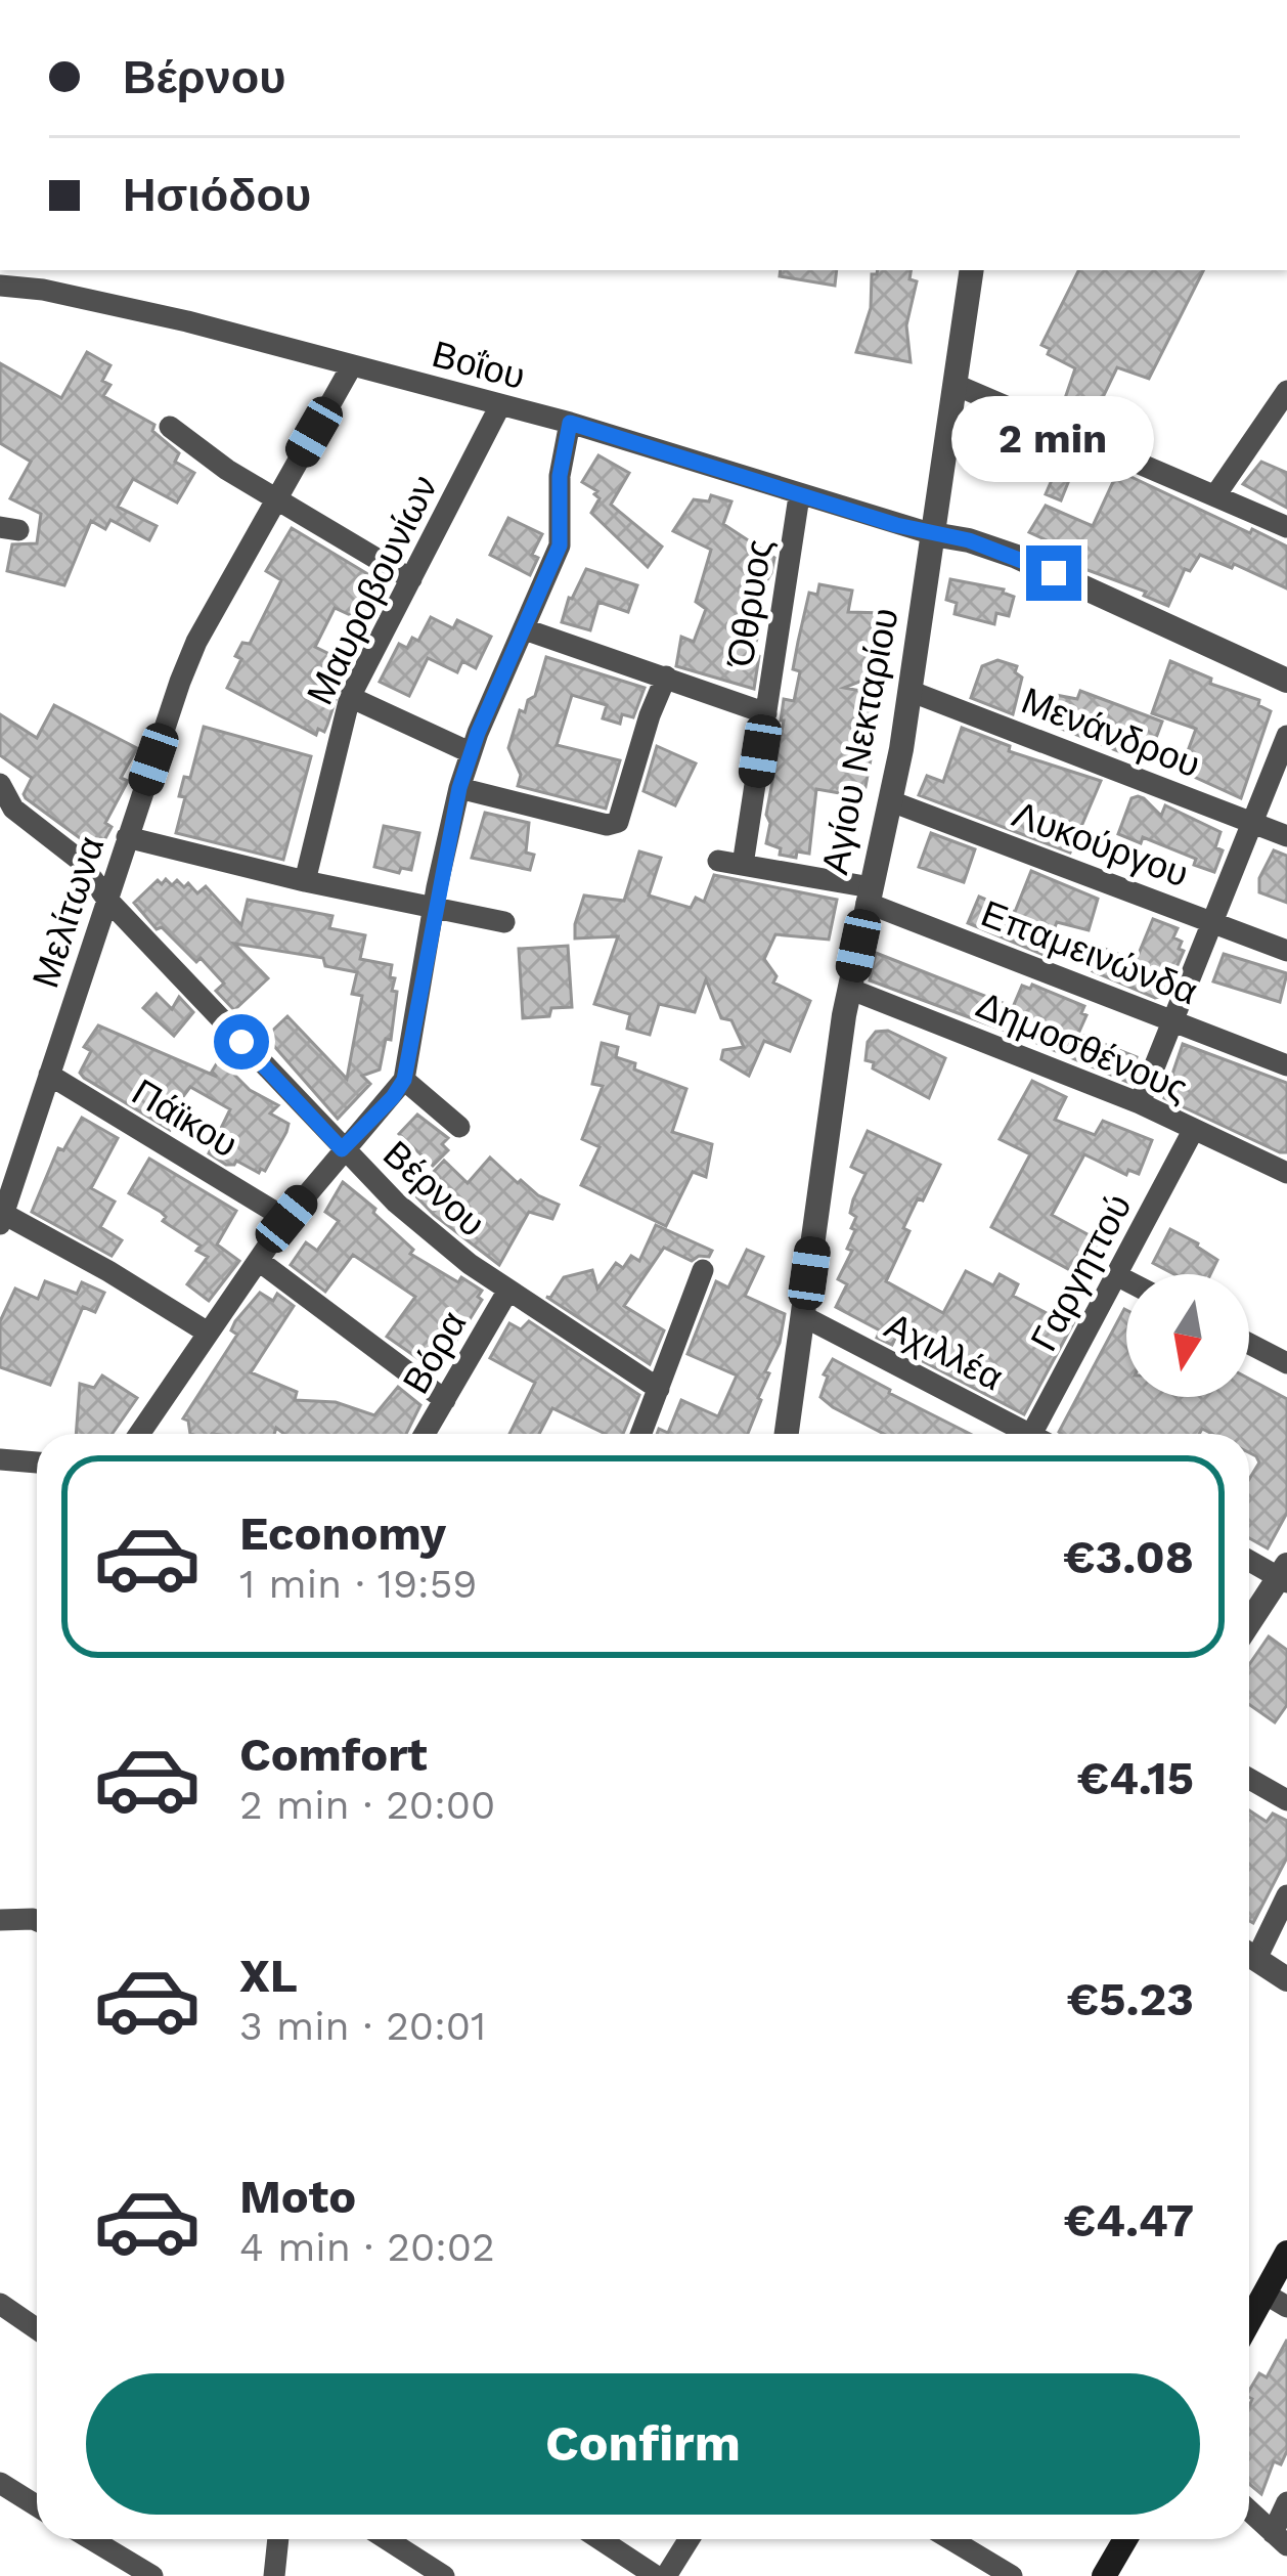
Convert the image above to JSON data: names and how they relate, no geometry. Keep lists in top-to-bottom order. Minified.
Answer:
{"streets":{"street":["Βοΐου","Μαυροβουνίων","Όθρυος","Μενάνδρου","Αγίου Νεκταρίου","Λυκούργου","Μελίτωνα","Επαμεινώνδα","Δημοσθένους","Πάϊκου","Βέρνου","Γαργηττού","Αχιλλέα","Βόρα"]},"crossings":[["Βοΐου","Μαυροβουνίων"],["Βοΐου","Όθρυος"],["Βοΐου","Αγίου Νεκταρίου"],["Βοΐου","Μελίτωνα"],["Όθρυος","Επαμεινώνδα"],["Μενάνδρου","Αγίου Νεκταρίου"],["Αγίου Νεκταρίου","Λυκούργου"],["Αγίου Νεκταρίου","Επαμεινώνδα"],["Αγίου Νεκταρίου","Δημοσθένους"],["Αγίου Νεκταρίου","Αχιλλέα"],["Μελίτωνα","Πάϊκου"],["Μελίτωνα","Βέρνου"],["Δημοσθένους","Γαργηττού"],["Βέρνου","Βόρα"]],"north":"bottom","page":{"banner":["Βέρνου","Ησιόδου"],"bubble":"2 min","list":[{"name":"Economy","note":"1 min · 19:59","value":"€3.08"},{"name":"Comfort","note":"2 min · 20:00","value":"€4.15"},{"name":"XL","note":"3 min · 20:01","value":"€5.23"},{"name":"Moto","note":"4 min · 20:02","value":"€4.47"}],"buttons":"Confirm"}}
